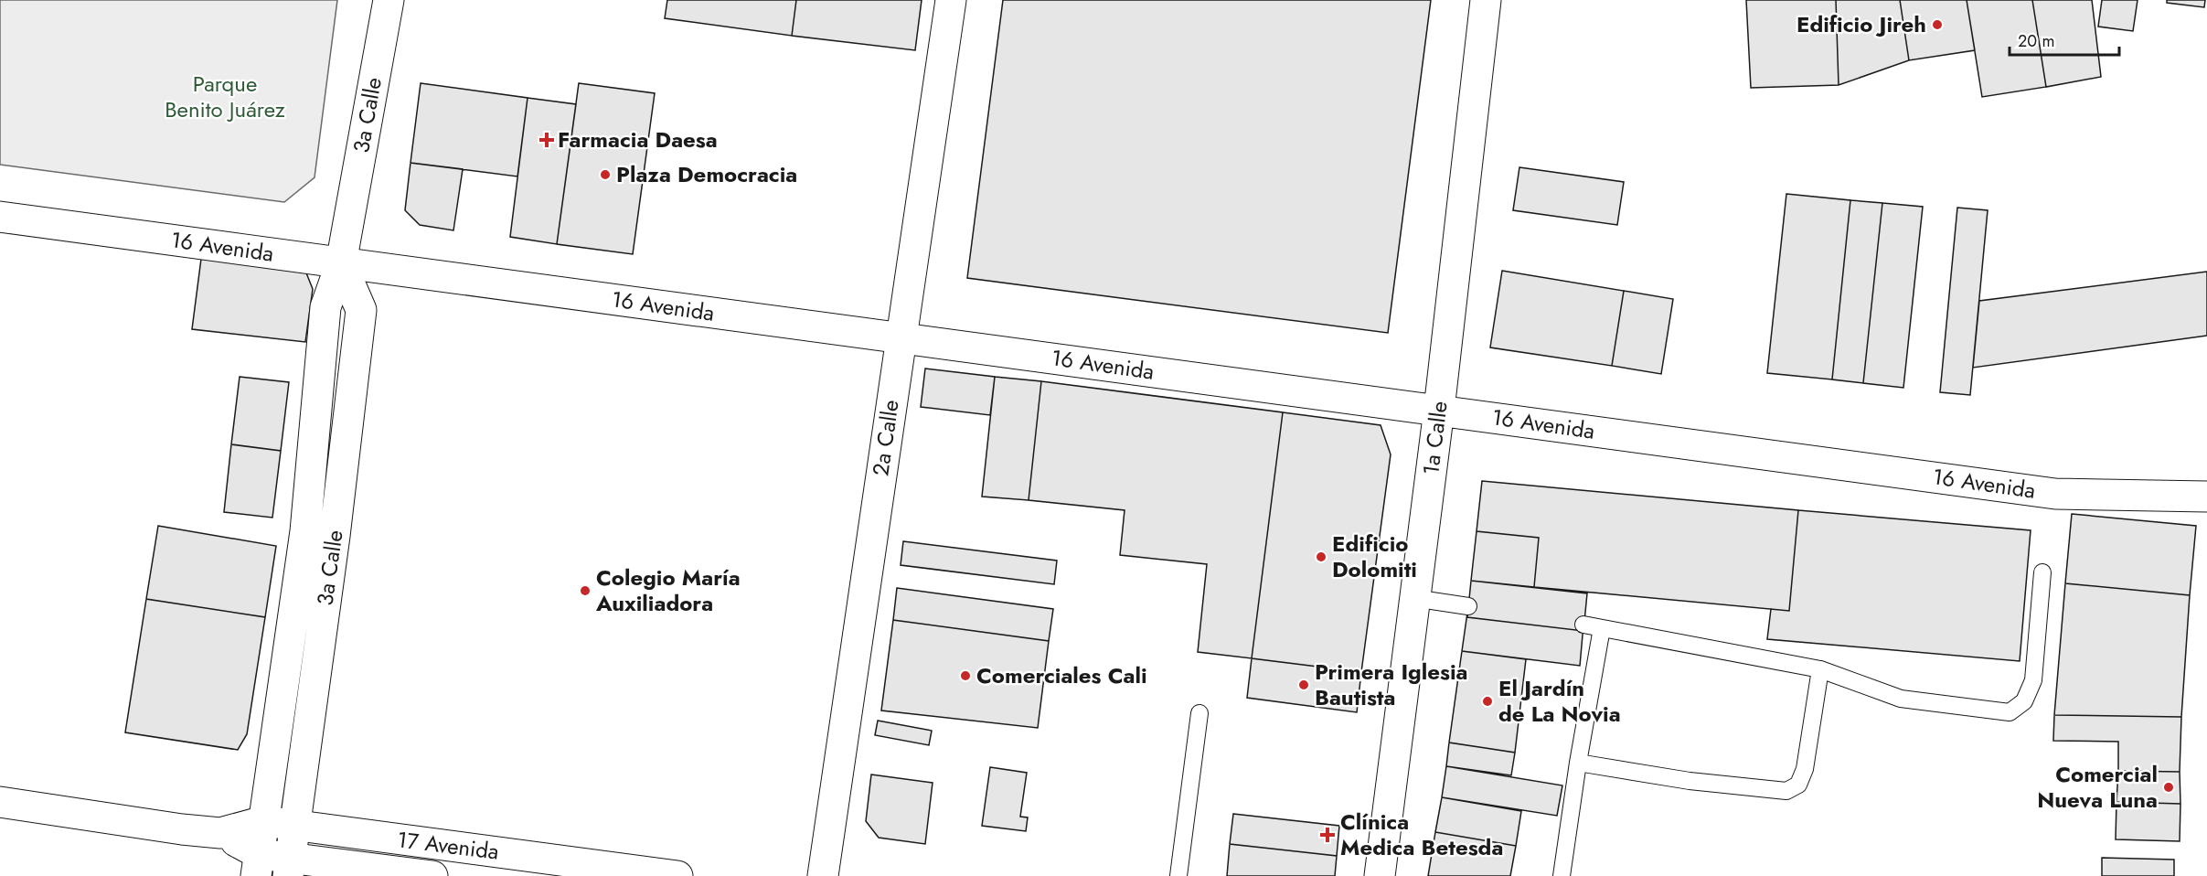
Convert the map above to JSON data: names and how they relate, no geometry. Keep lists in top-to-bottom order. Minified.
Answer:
{"streets":{"street":["3a Calle","16 Avenida","2a Calle","1a Calle","17 Avenida"]},"crossings":[["3a Calle","16 Avenida"],["3a Calle","17 Avenida"],["16 Avenida","2a Calle"],["16 Avenida","1a Calle"]],"parks":["Parque Benito Juárez"],"places":{"other":["Edificio Jireh","Plaza Democracia","Edificio Dolomiti","Colegio María Auxiliadora","Comerciales Cali","Primera Iglesia Bautista","El Jardín de La Novia","Comercial Nueva Luna"],"health":["Farmacia Daesa","Clínica Medica Betesda"]},"scale_bar":"20 m"}
